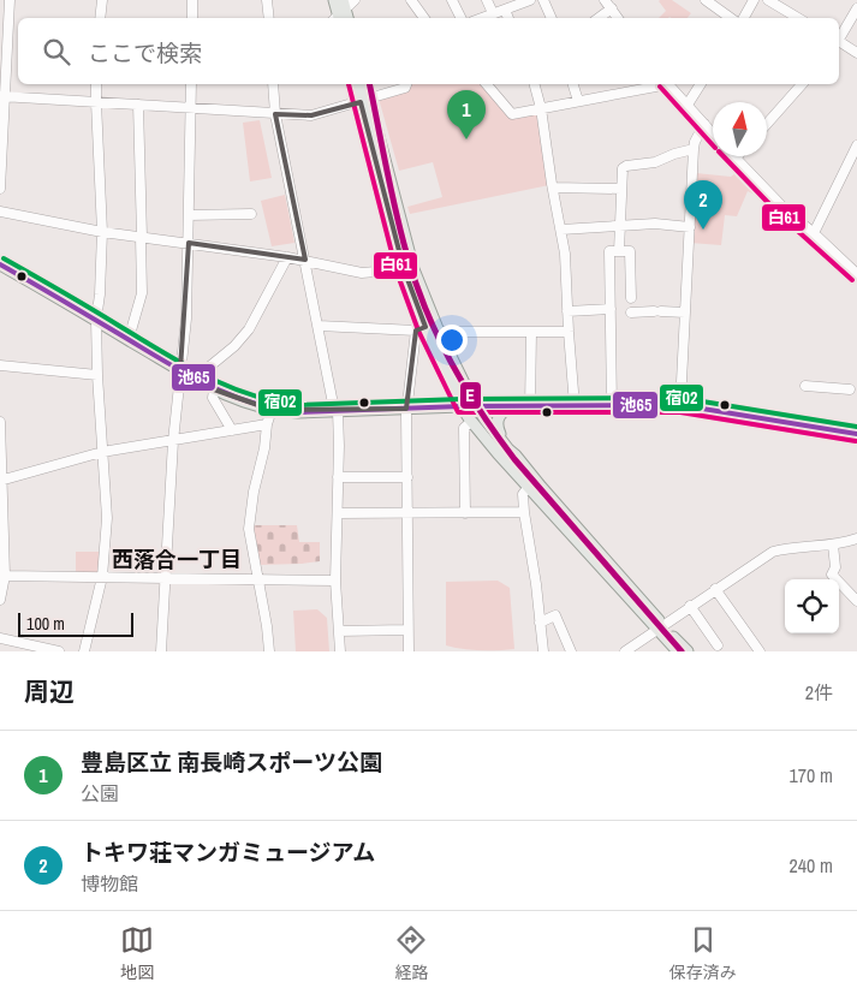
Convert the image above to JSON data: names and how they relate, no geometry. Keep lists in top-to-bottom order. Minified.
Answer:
{"districts":["西落合一丁目"],"lines":["transit line E","transit line 白61","transit line 宿02","transit line 池65"],"scale_bar":"100 m","north":"top","page":{"search":"ここで検索","pins":["1","2"],"scale":"100 m","heading":["周辺","2件"],"list":[{"mark":"1","name":"豊島区立 南長崎スポーツ公園","note":"公園","value":"170 m"},{"mark":"2","name":"トキワ荘マンガミュージアム","note":"博物館","value":"240 m"}],"nav":["地図","経路","保存済み"]}}
